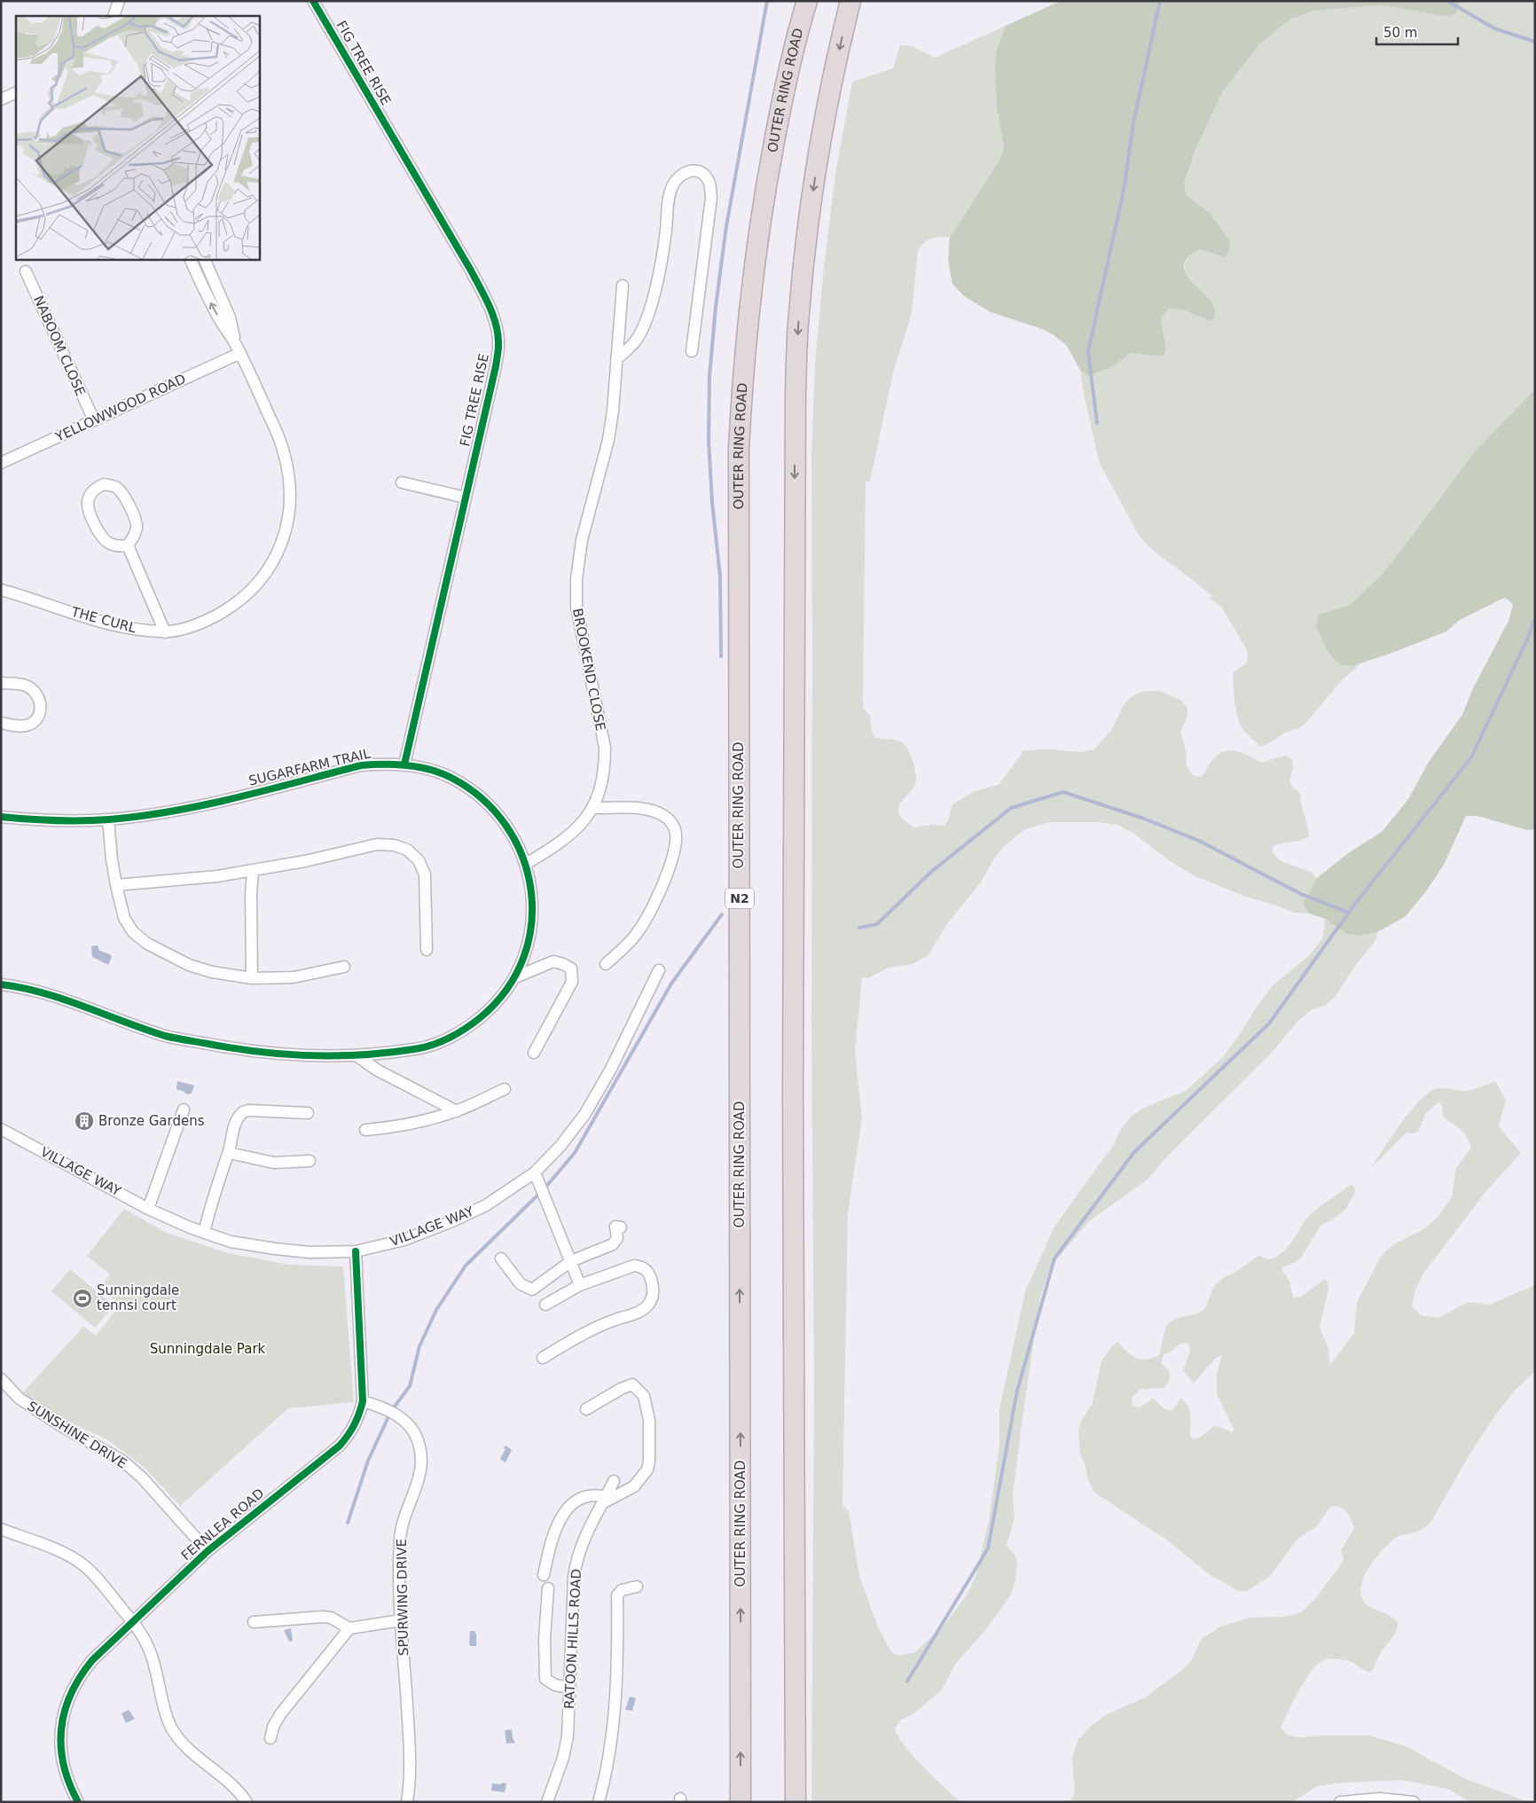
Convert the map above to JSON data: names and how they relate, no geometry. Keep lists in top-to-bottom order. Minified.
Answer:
{"streets":{"highway":["OUTER RING ROAD","N2"],"street":["FIG TREE RISE","NABOOM CLOSE","YELLOWWOOD ROAD","THE CURL","BROOKEND CLOSE","SUGARFARM TRAIL","VILLAGE WAY","SUNSHINE DRIVE","FERNLEA ROAD","SPURWING DRIVE","RATOON HILLS ROAD"]},"crossings":[["FIG TREE RISE","SUGARFARM TRAIL"],["NABOOM CLOSE","YELLOWWOOD ROAD"],["YELLOWWOOD ROAD","THE CURL"],["BROOKEND CLOSE","SUGARFARM TRAIL"],["VILLAGE WAY","FERNLEA ROAD"],["SUNSHINE DRIVE","FERNLEA ROAD"],["FERNLEA ROAD","SPURWING DRIVE"]],"parks":["Sunningdale Park"],"places":{"building":["Bronze Gardens"],"sports":["Sunningdale tennsi court"]},"scale_bar":"50 m"}
